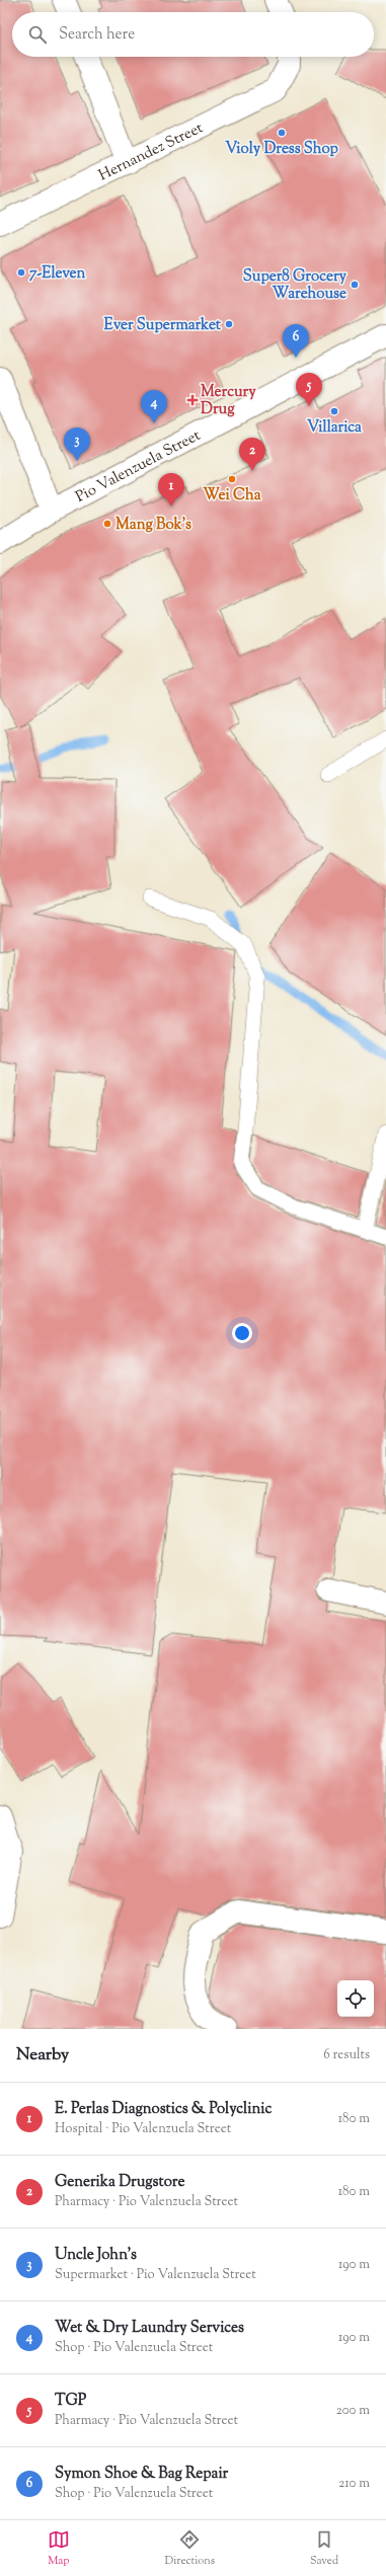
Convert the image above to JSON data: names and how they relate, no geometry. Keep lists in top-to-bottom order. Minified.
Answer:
{"streets":{"street":["Hernandez Street","Pio Valenzuela Street"]},"places":{"other":["Violy Dress Shop","7-Eleven","Super8 Grocery Warehouse","Ever Supermarket","Villarica","Wei Cha","Mang Bok's"],"health":["Mercury Drug"]},"page":{"search":"Search here","pins":["6","5","4","3","2","1"],"heading":["Nearby","6 results"],"list":[{"mark":"1","name":"E. Perlas Diagnostics & Polyclinic","note":"Hospital · Pio Valenzuela Street","value":"180 m"},{"mark":"2","name":"Generika Drugstore","note":"Pharmacy · Pio Valenzuela Street","value":"180 m"},{"mark":"3","name":"Uncle John's","note":"Supermarket · Pio Valenzuela Street","value":"190 m"},{"mark":"4","name":"Wet & Dry Laundry Services","note":"Shop · Pio Valenzuela Street","value":"190 m"},{"mark":"5","name":"TGP","note":"Pharmacy · Pio Valenzuela Street","value":"200 m"},{"mark":"6","name":"Symon Shoe & Bag Repair","note":"Shop · Pio Valenzuela Street","value":"210 m"}],"nav":["Map","Directions","Saved"]}}
